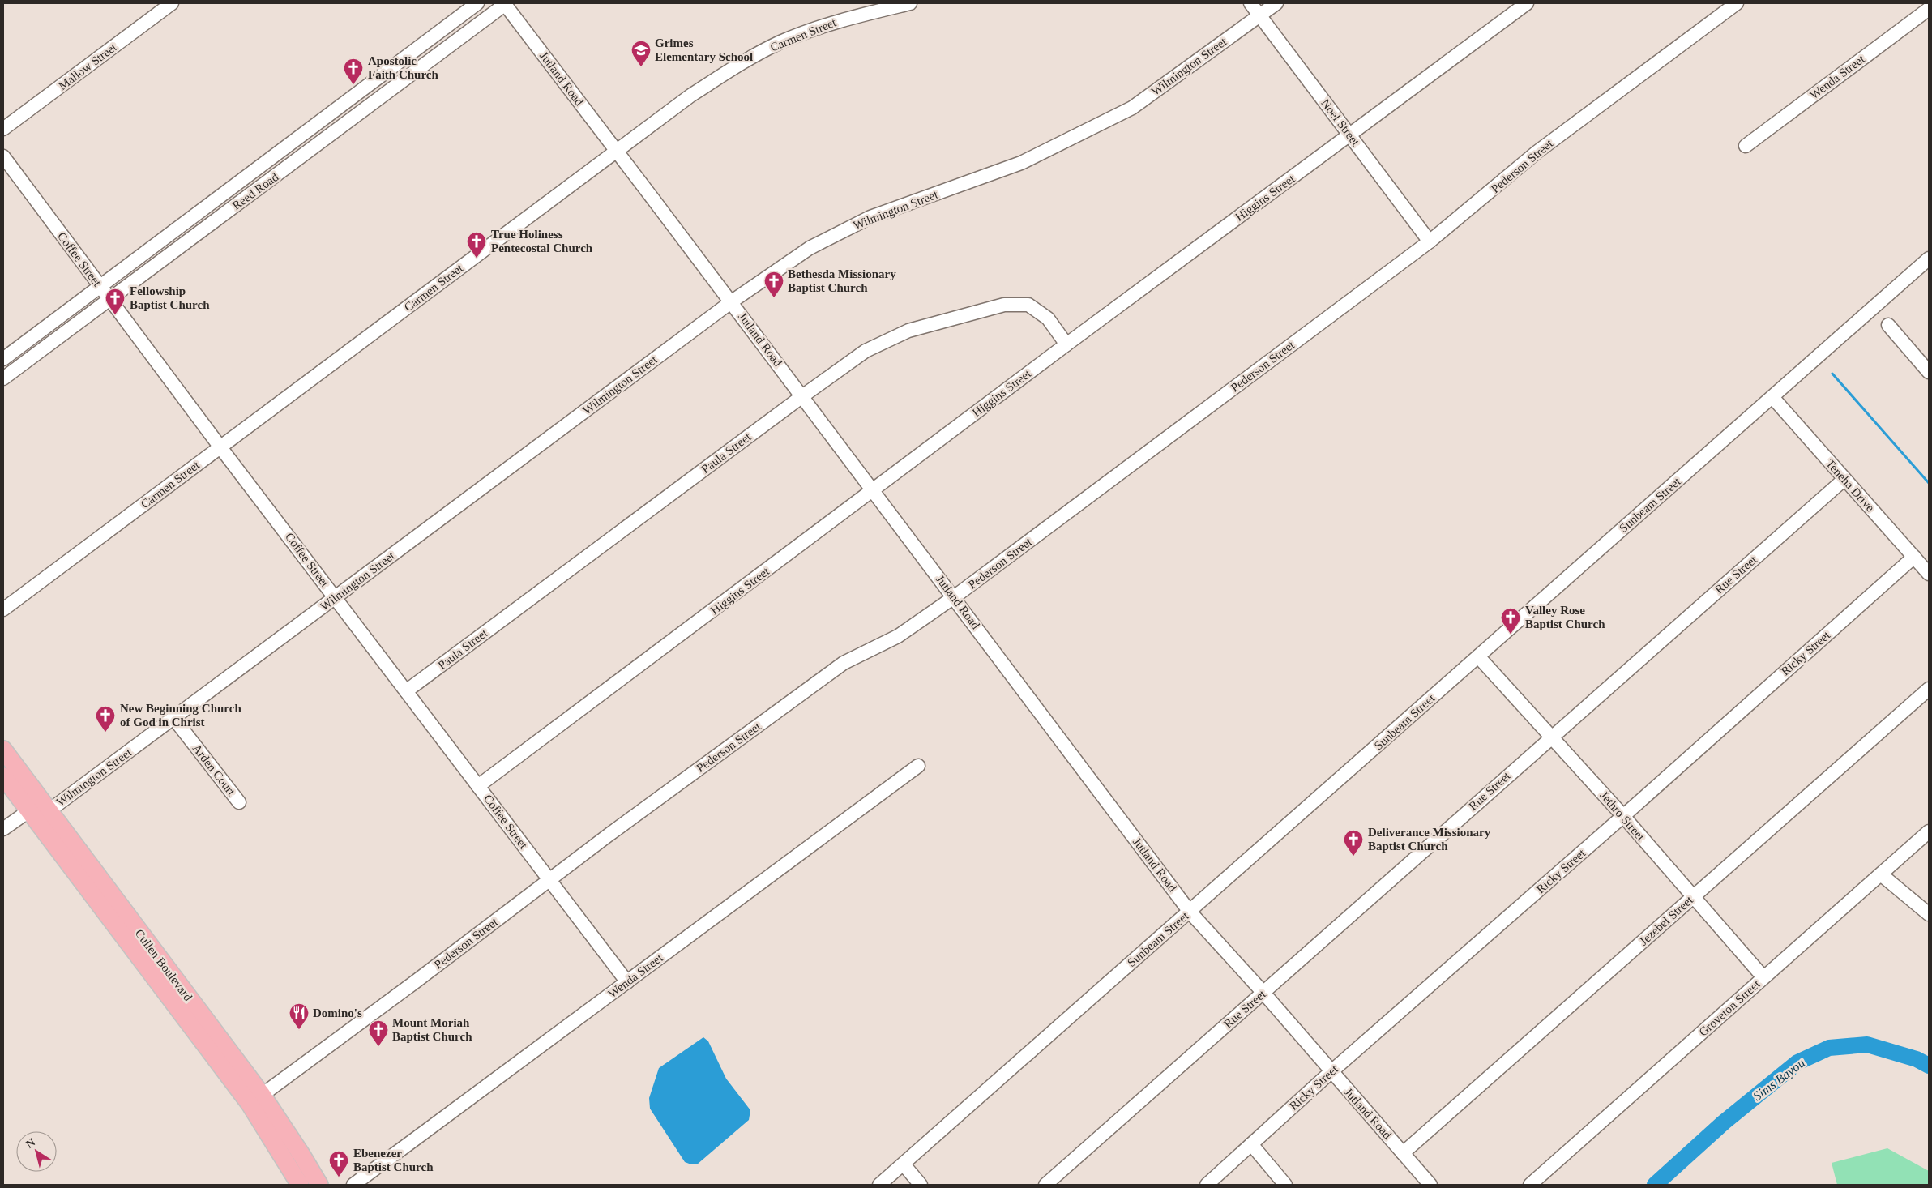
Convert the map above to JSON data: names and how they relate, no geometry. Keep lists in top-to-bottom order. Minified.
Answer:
{"streets":{"main road":["Cullen Boulevard"],"street":["Carmen Street","Mallow Street","Wilmington Street","Wenda Street","Jutland Road","Noel Street","Pederson Street","Reed Road","Higgins Street","Coffee Street","Paula Street","Teneha Drive","Sunbeam Street","Rue Street","Ricky Street","Arden Court","Jethro Street","Jezebel Street","Groveton Street"]},"crossings":[["Carmen Street","Jutland Road"],["Carmen Street","Coffee Street"],["Wilmington Street","Jutland Road"],["Wilmington Street","Noel Street"],["Wilmington Street","Coffee Street"],["Wilmington Street","Arden Court"],["Wilmington Street","Cullen Boulevard"],["Wenda Street","Coffee Street"],["Jutland Road","Pederson Street"],["Jutland Road","Reed Road"],["Jutland Road","Higgins Street"],["Jutland Road","Paula Street"],["Jutland Road","Sunbeam Street"],["Jutland Road","Rue Street"],["Jutland Road","Ricky Street"],["Jutland Road","Jezebel Street"],["Noel Street","Pederson Street"],["Noel Street","Higgins Street"],["Pederson Street","Coffee Street"],["Pederson Street","Cullen Boulevard"],["Reed Road","Coffee Street"],["Higgins Street","Coffee Street"],["Higgins Street","Paula Street"],["Coffee Street","Paula Street"],["Teneha Drive","Sunbeam Street"],["Teneha Drive","Rue Street"],["Teneha Drive","Ricky Street"],["Sunbeam Street","Jethro Street"],["Rue Street","Jethro Street"],["Ricky Street","Jethro Street"],["Jethro Street","Jezebel Street"],["Jethro Street","Groveton Street"]],"water":["Sims Bayou"],"places":{"school or university":["Grimes Elementary School"],"church":["Apostolic Faith Church","True Holiness Pentecostal Church","Bethesda Missionary Baptist Church","Fellowship Baptist Church","Valley Rose Baptist Church","New Beginning Church of God in Christ","Deliverance Missionary Baptist Church","Mount Moriah Baptist Church","Ebenezer Baptist Church"],"restaurant":["Domino's"]},"north":"top left"}
